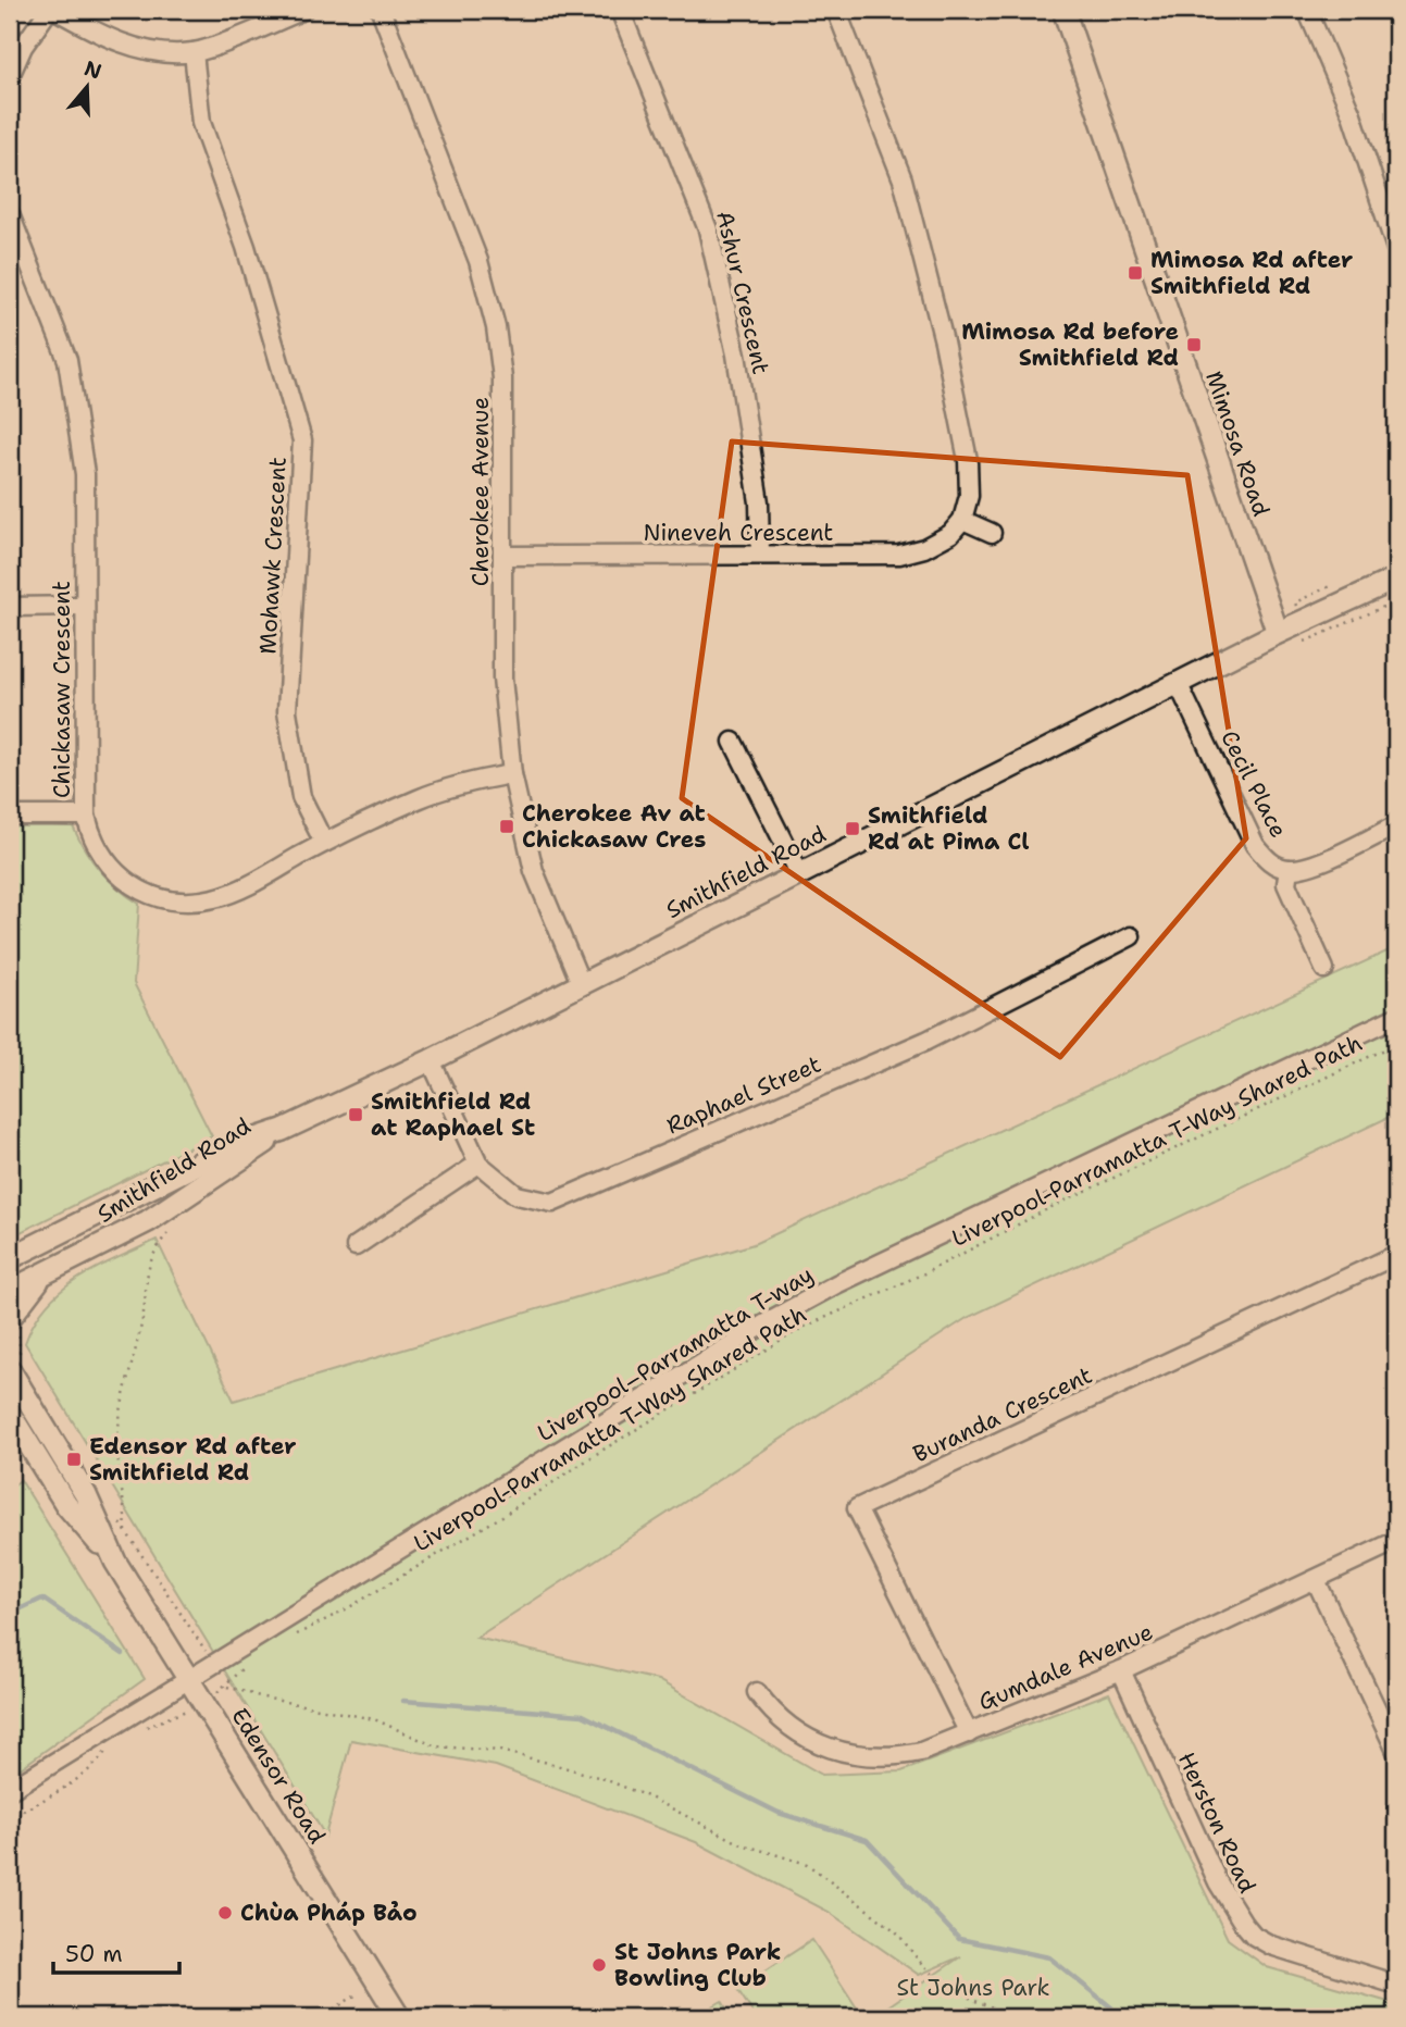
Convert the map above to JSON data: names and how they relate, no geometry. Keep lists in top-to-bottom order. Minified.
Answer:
{"streets":{"main road":["Mimosa Road","Smithfield Road","Edensor Road"],"street":["Ashur Crescent","Cherokee Avenue","Nineveh Crescent","Mohawk Crescent","Chickasaw Crescent","Cecil Place","Raphael Street","Liverpool–Parramatta T-way","Buranda Crescent","Gumdale Avenue","Herston Road"],"path":["Liverpool-Parramatta T-Way Shared Path"]},"crossings":[["Ashur Crescent","Nineveh Crescent"],["Mimosa Road","Smithfield Road"],["Cherokee Avenue","Nineveh Crescent"],["Cherokee Avenue","Chickasaw Crescent"],["Cherokee Avenue","Smithfield Road"],["Mohawk Crescent","Chickasaw Crescent"],["Cecil Place","Smithfield Road"],["Smithfield Road","Raphael Street"],["Liverpool–Parramatta T-way","Edensor Road"],["Buranda Crescent","Gumdale Avenue"],["Gumdale Avenue","Herston Road"]],"parks":["St Johns Park"],"places":{"transit":["Mimosa Rd after Smithfield Rd","Mimosa Rd before Smithfield Rd","Cherokee Av at Chickasaw Cres","Smithfield Rd at Pima Cl","Smithfield Rd at Raphael St","Edensor Rd after Smithfield Rd"],"other":["Chùa Pháp Bảo","St Johns Park Bowling Club"]},"scale_bar":"50 m","north":"top"}
